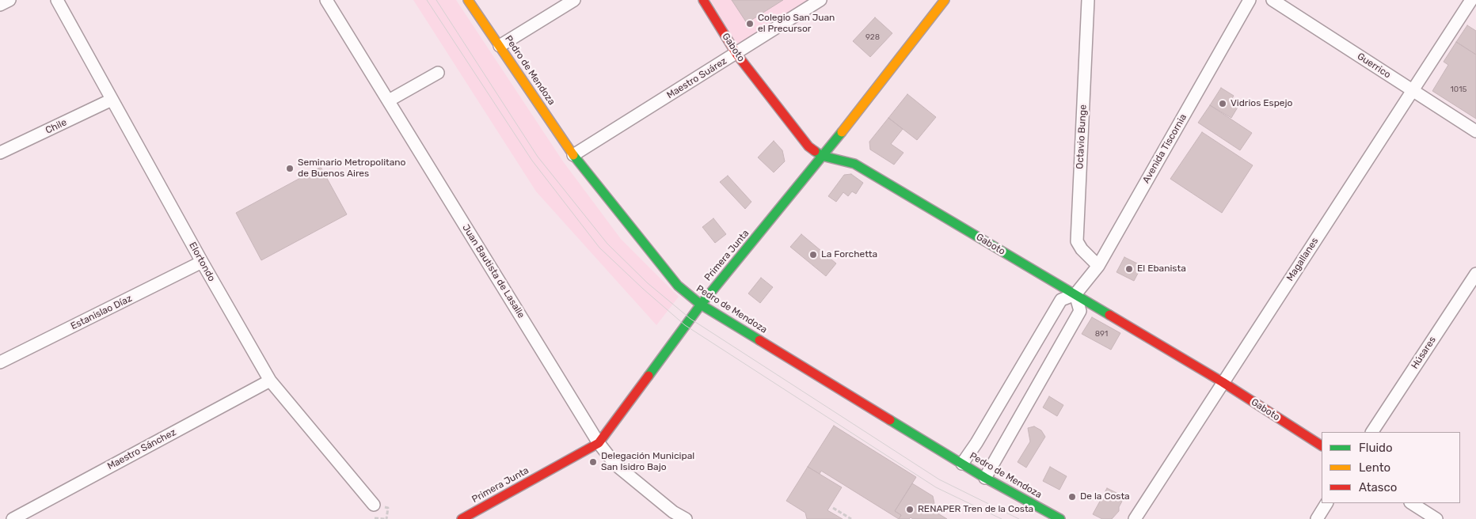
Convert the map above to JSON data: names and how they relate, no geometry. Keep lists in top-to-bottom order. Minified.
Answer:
{"streets":{"street":["Gaboto","Guerrico","Pedro de Mendoza","Maestro Suárez","Chile","Octavio Bunge","Avenida Tiscornia","Primera Junta","Magallanes","Elortondo","Juan Bautista de Lasalle","Estanislao Díaz","Húsares","Maestro Sánchez"]},"crossings":[["Gaboto","Maestro Suárez"],["Gaboto","Avenida Tiscornia"],["Gaboto","Primera Junta"],["Gaboto","Magallanes"],["Guerrico","Magallanes"],["Pedro de Mendoza","Maestro Suárez"],["Pedro de Mendoza","Avenida Tiscornia"],["Pedro de Mendoza","Primera Junta"],["Chile","Elortondo"],["Octavio Bunge","Avenida Tiscornia"],["Primera Junta","Juan Bautista de Lasalle"],["Elortondo","Estanislao Díaz"],["Elortondo","Maestro Sánchez"]],"places":["Colegio San Juan el Precursor","Vidrios Espejo","Seminario Metropolitano de Buenos Aires","La Forchetta","El Ebanista","Delegación Municipal San Isidro Bajo","De la Costa","RENAPER Tren de la Costa"],"house_numbers":["928","1015","891"],"legend":["Fluido","Lento","Atasco"]}
